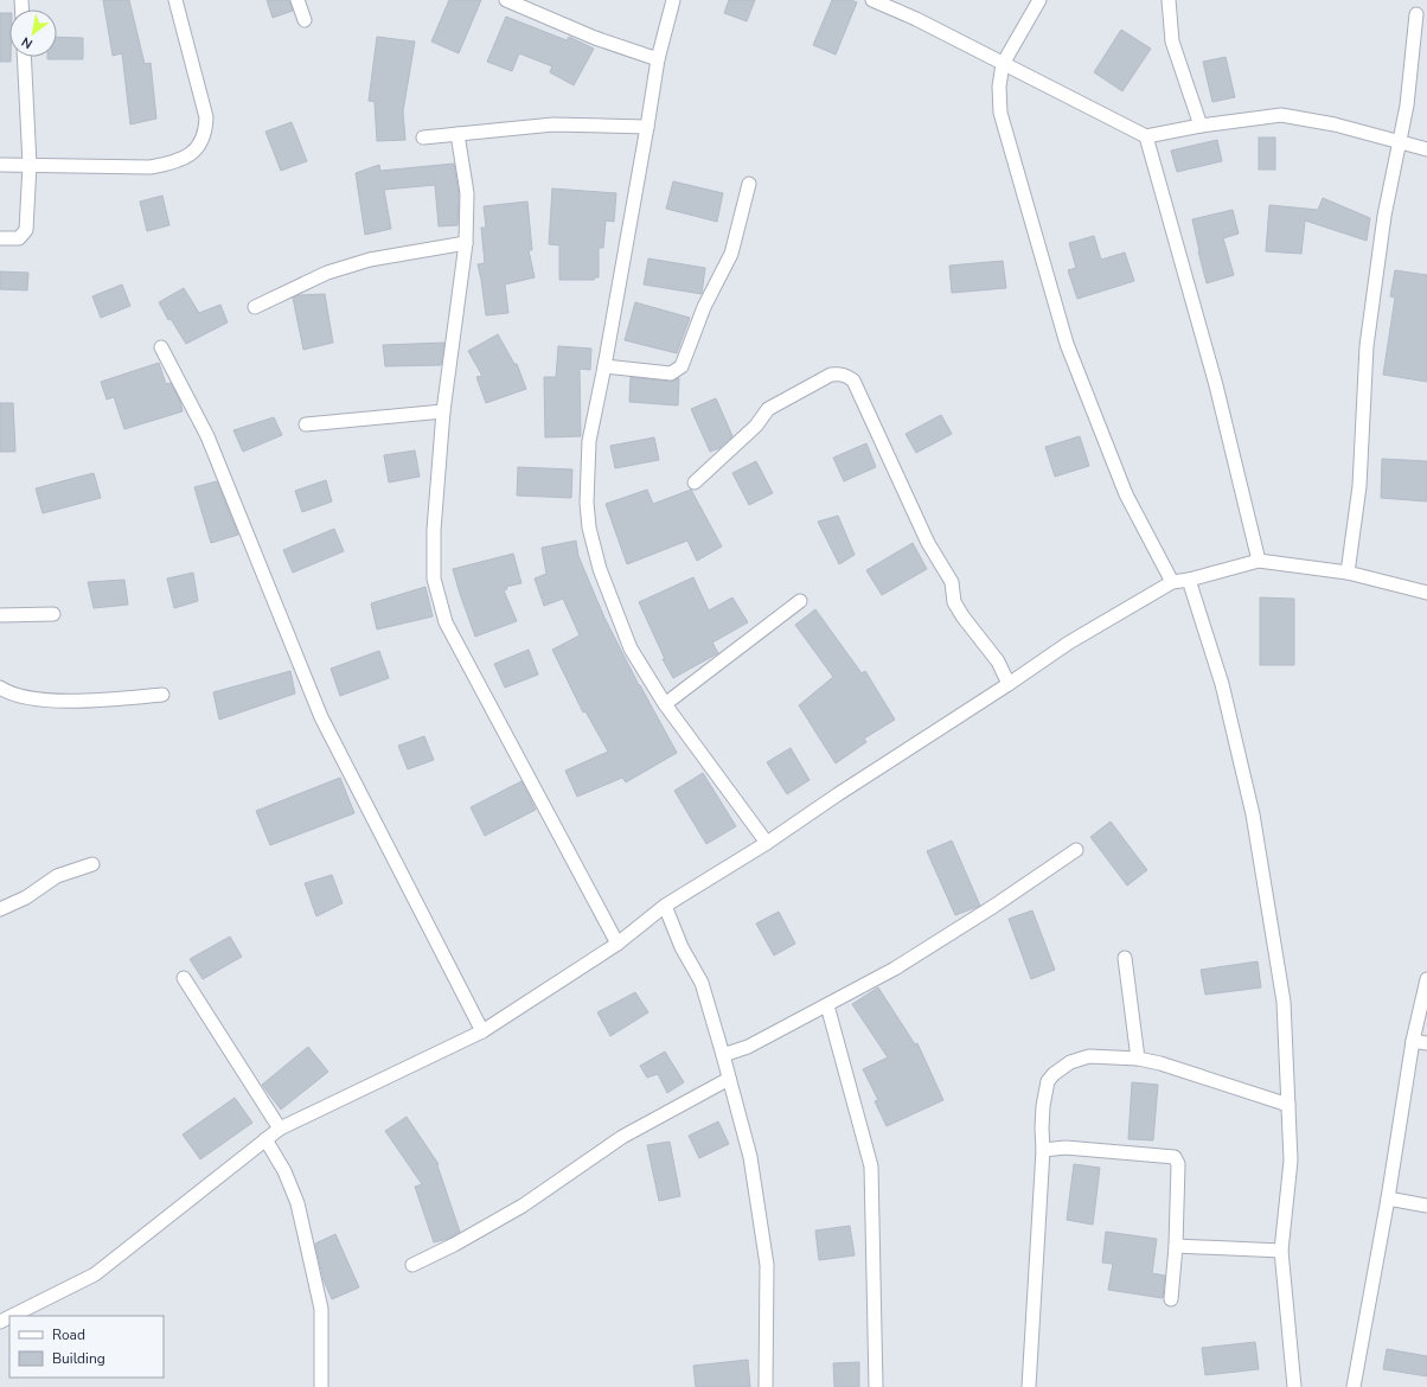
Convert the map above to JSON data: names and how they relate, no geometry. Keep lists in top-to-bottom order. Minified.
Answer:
{"legend":["Road","Building"],"north":"bottom left"}
